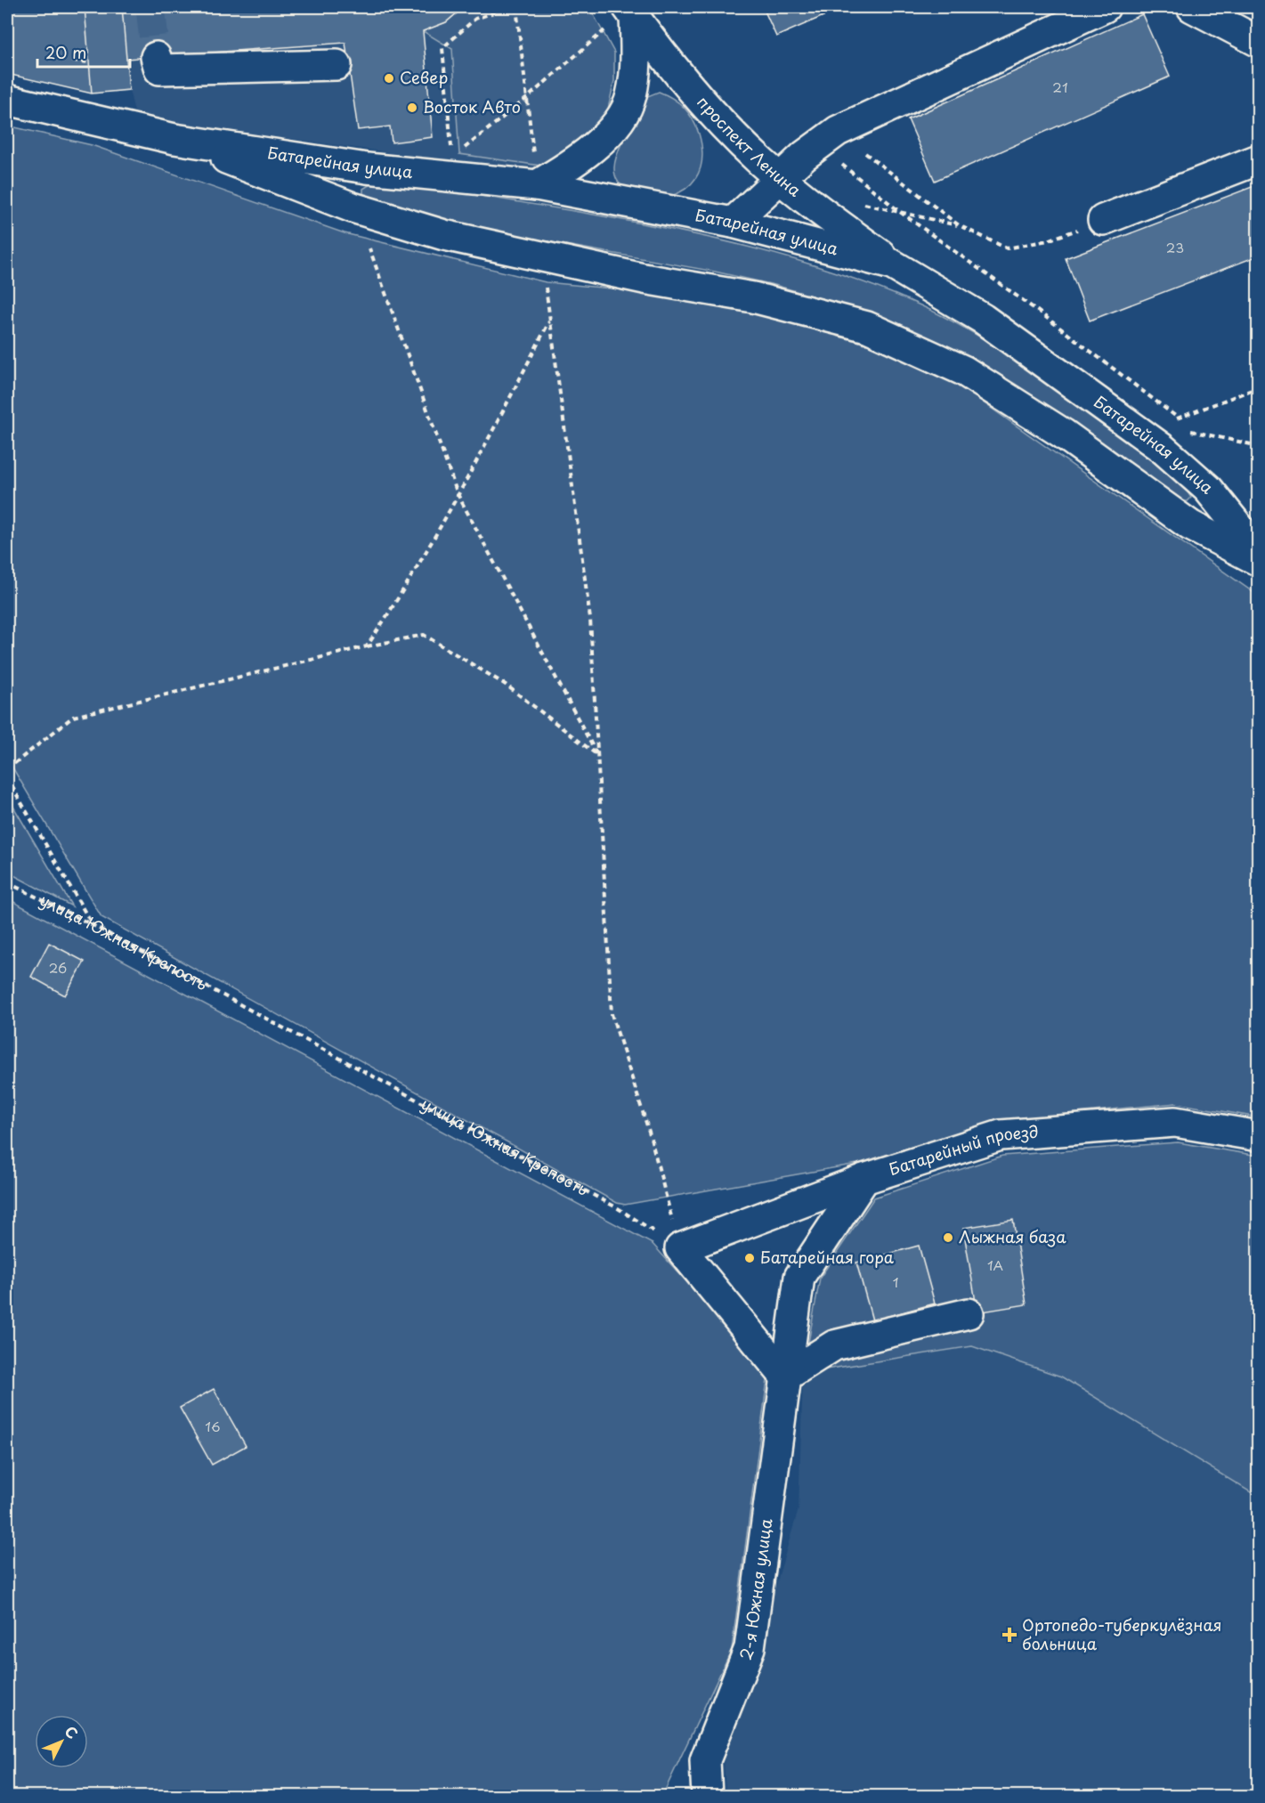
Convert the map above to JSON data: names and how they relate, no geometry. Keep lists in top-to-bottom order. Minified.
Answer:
{"streets":{"street":["проспект Ленина","Батарейная улица","Батарейный проезд","2-я Южная улица"],"path":["улица Южная Крепость"]},"crossings":[["проспект Ленина","Батарейная улица"],["улица Южная Крепость","Батарейный проезд"],["Батарейный проезд","2-я Южная улица"]],"places":{"other":["Север","Восток Авто","Лыжная база","Батарейная гора"],"health":["Ортопедо-туберкулёзная больница"]},"house_numbers":["21","23","26","1А","1","16"],"scale_bar":"20 m","north":"top right"}
